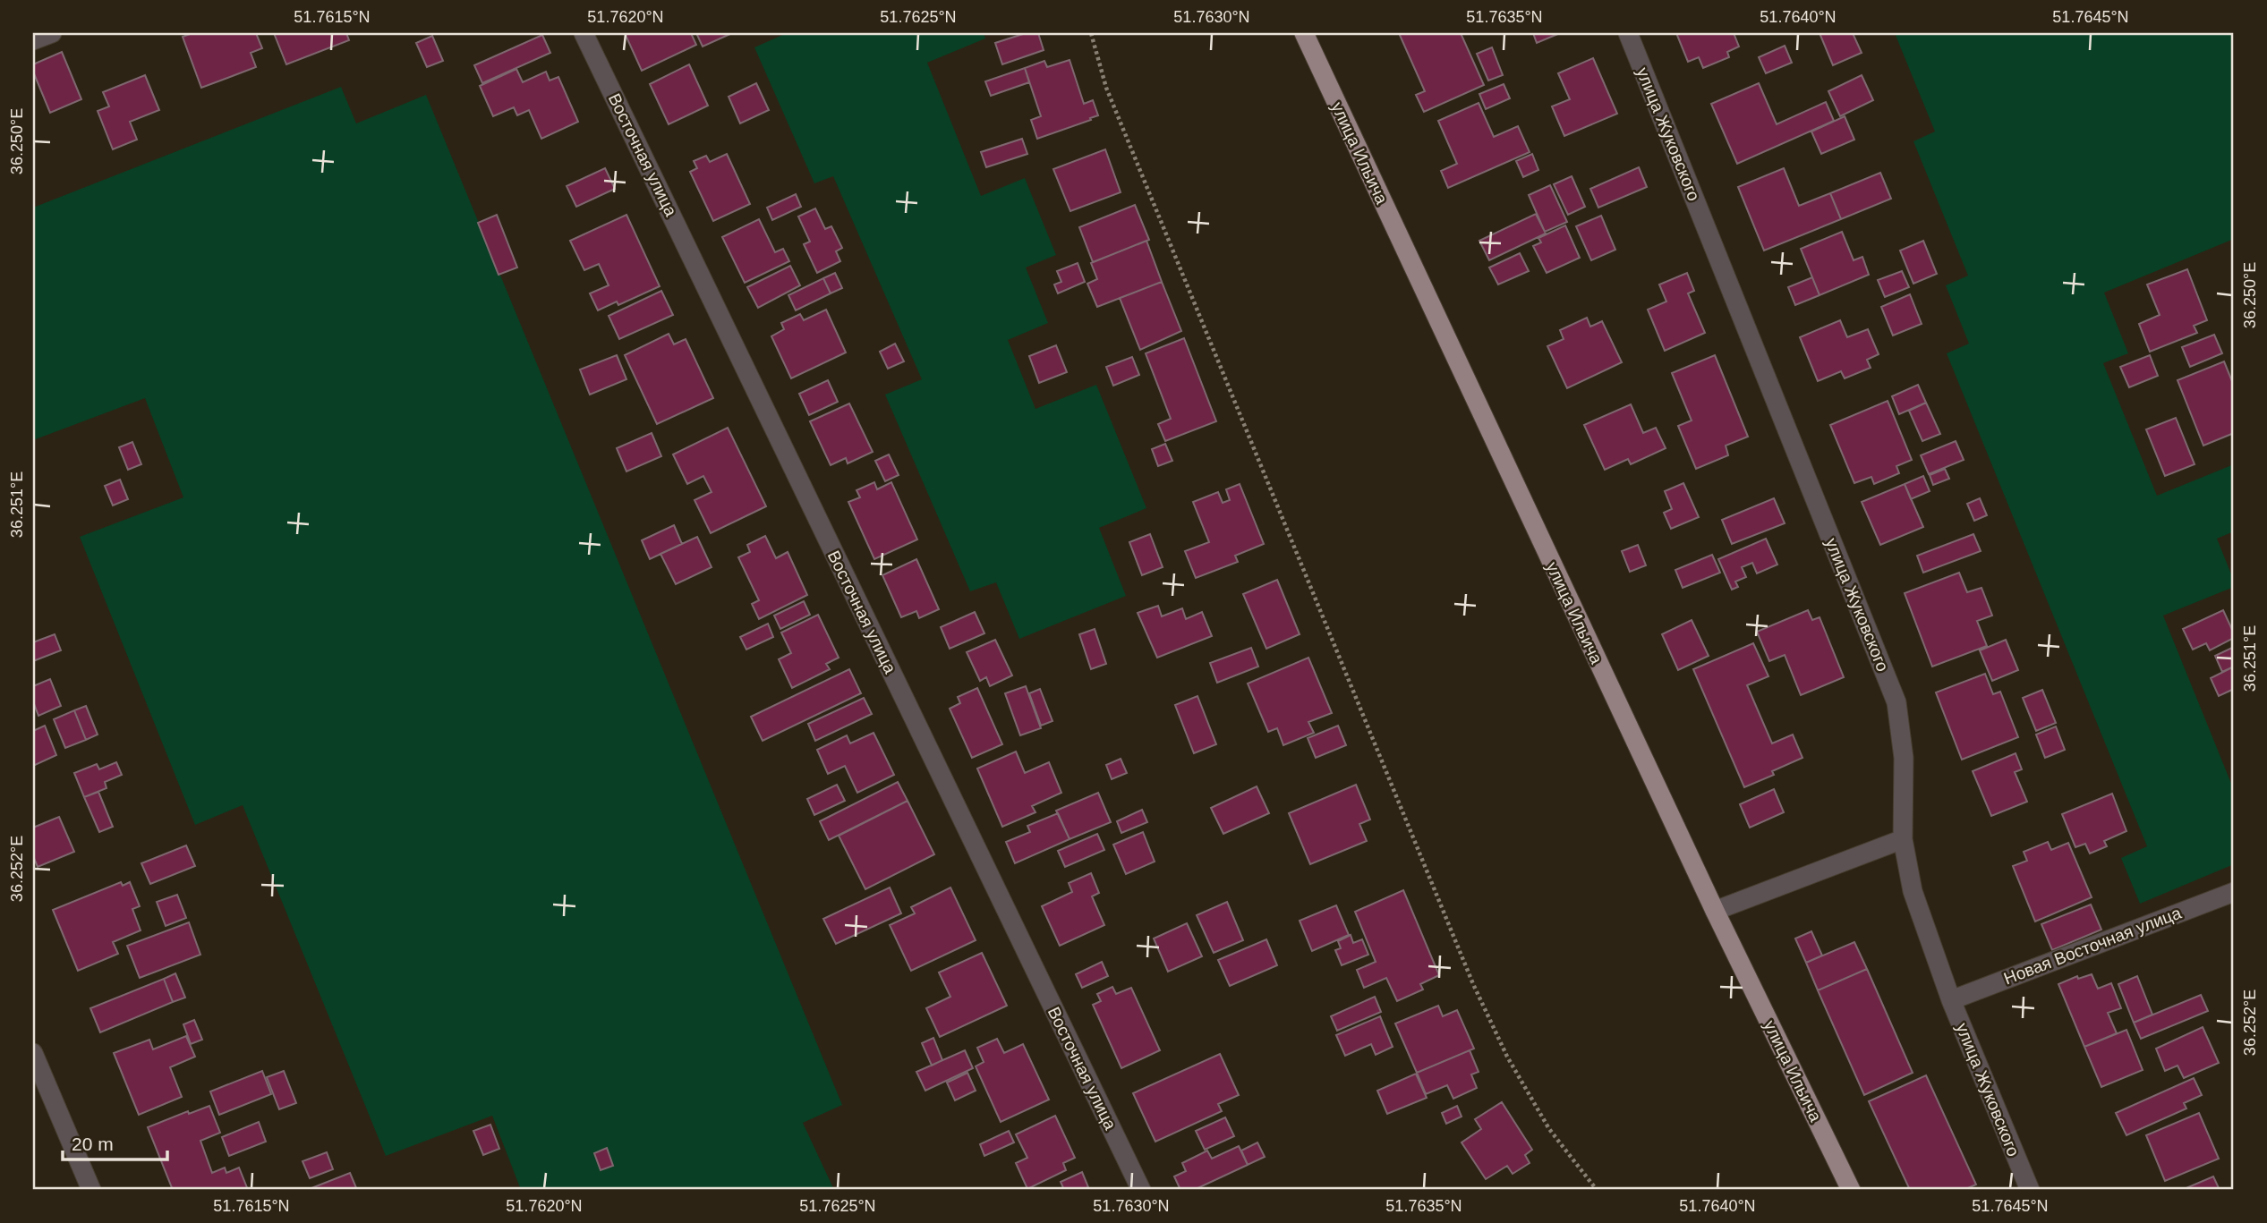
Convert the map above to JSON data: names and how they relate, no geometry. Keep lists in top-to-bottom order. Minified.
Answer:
{"streets":{"main road":["улица Ильича"],"street":["улица Жуковского","Восточная улица","Новая Восточная улица"]},"crossings":[["улица Жуковского","Новая Восточная улица"]],"scale_bar":"20 m","coordinates":["51.7615°N","51.7620°N","51.7625°N","51.7630°N","51.7635°N","51.7640°N","51.7645°N","36.250°E","36.251°E","36.252°E"]}
